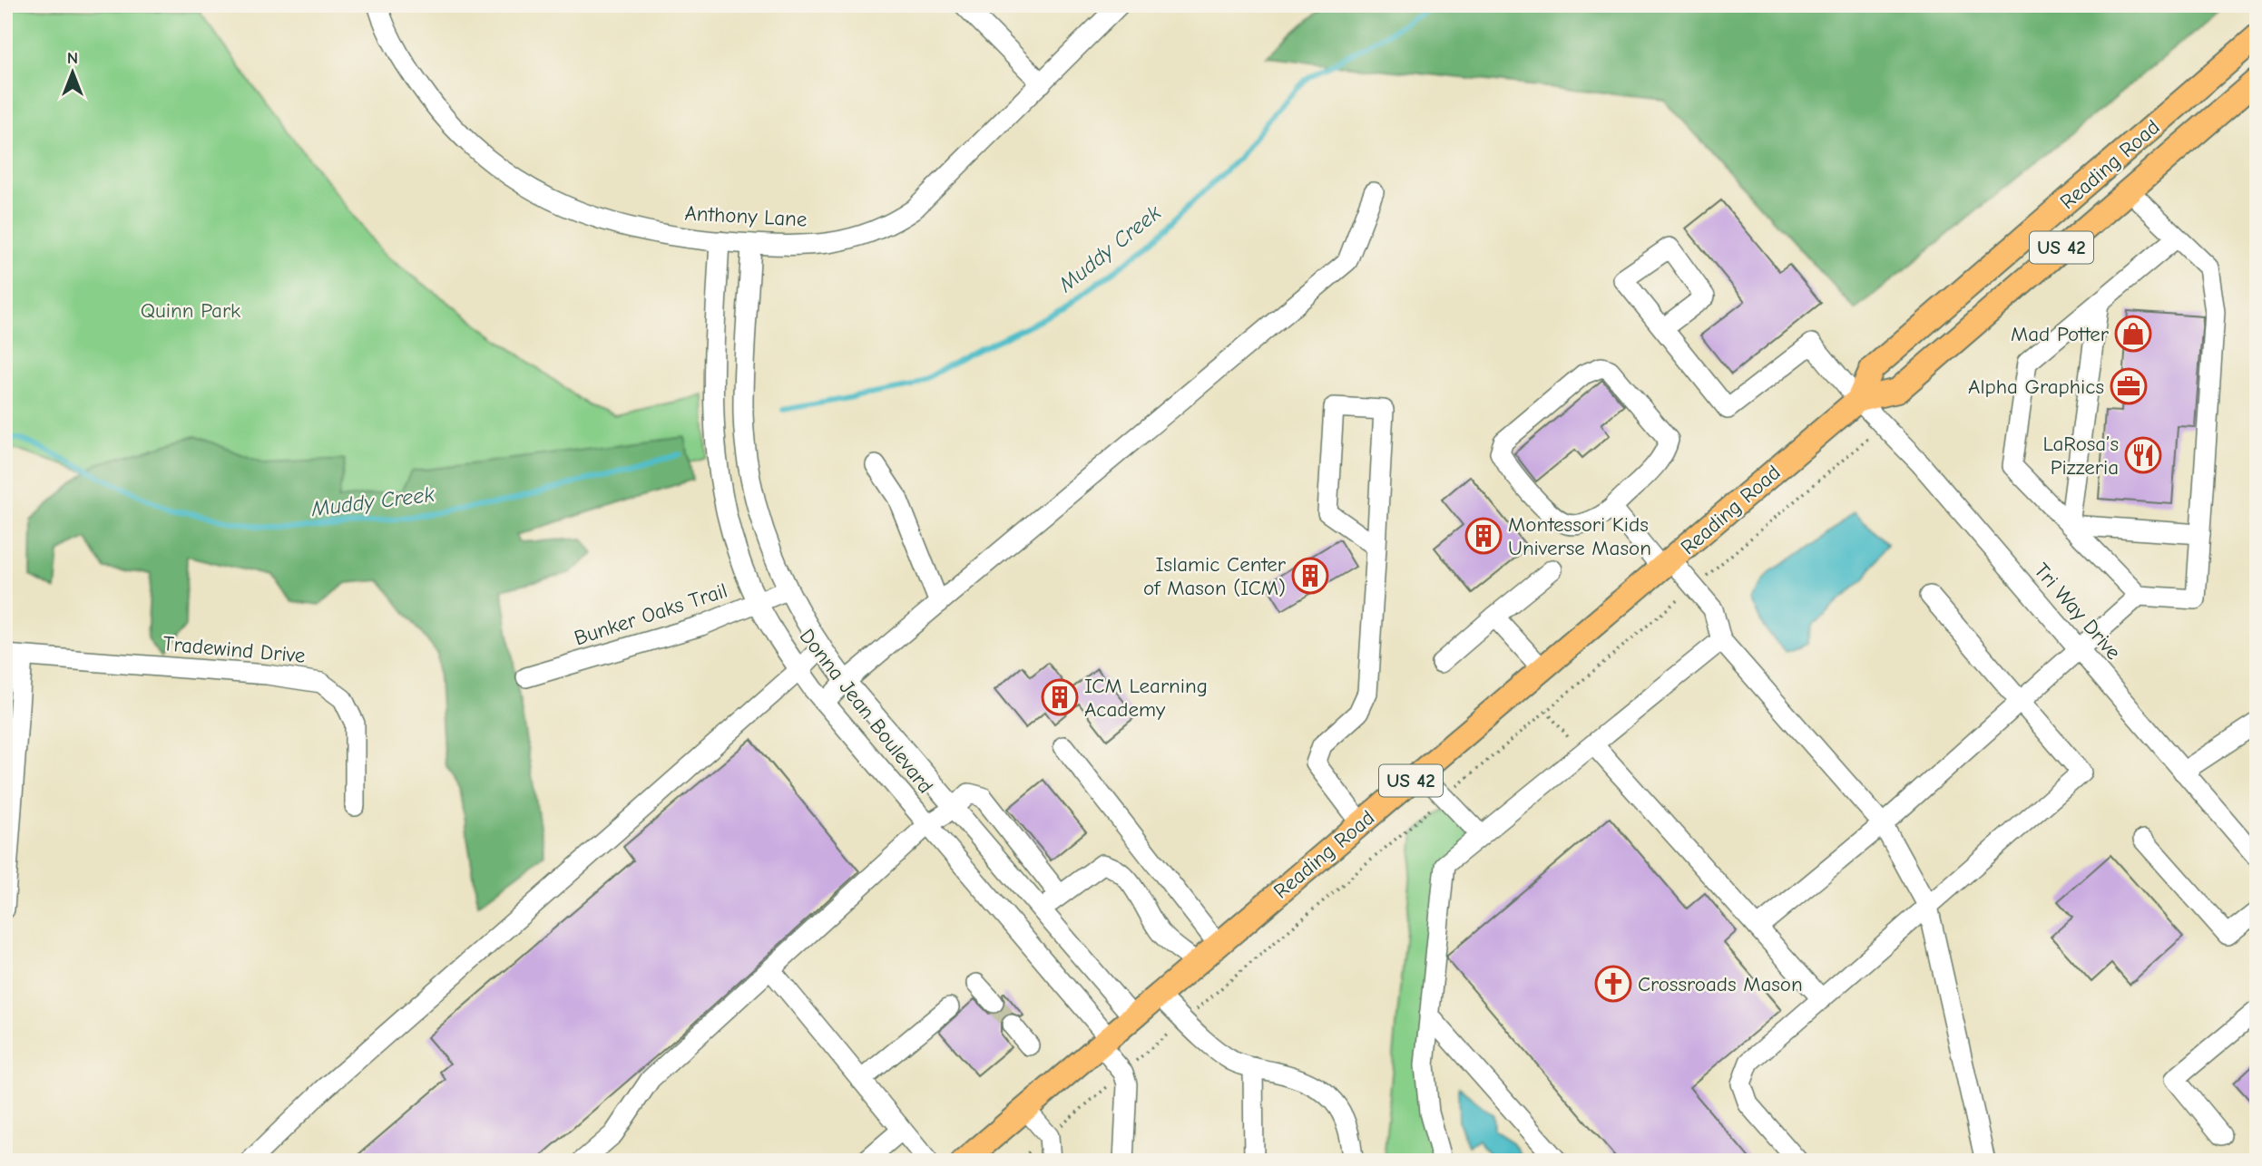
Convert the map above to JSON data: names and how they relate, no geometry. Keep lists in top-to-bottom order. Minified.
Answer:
{"streets":{"main road":["Reading Road","US 42"],"street":["Anthony Lane","Tri Way Drive","Bunker Oaks Trail","Tradewind Drive","Donna Jean Boulevard"]},"crossings":[["Reading Road","Tri Way Drive"],["Reading Road","Donna Jean Boulevard"],["Anthony Lane","Donna Jean Boulevard"],["Bunker Oaks Trail","Donna Jean Boulevard"]],"water":["Muddy Creek"],"parks":["Quinn Park"],"places":{"shop":["Mad Potter"],"office":["Alpha Graphics"],"restaurant":["LaRosa’s Pizzeria"],"building":["Montessori Kids Universe Mason","Islamic Center of Mason (ICM)","ICM Learning Academy"],"church":["Crossroads Mason"]},"north":"top"}
